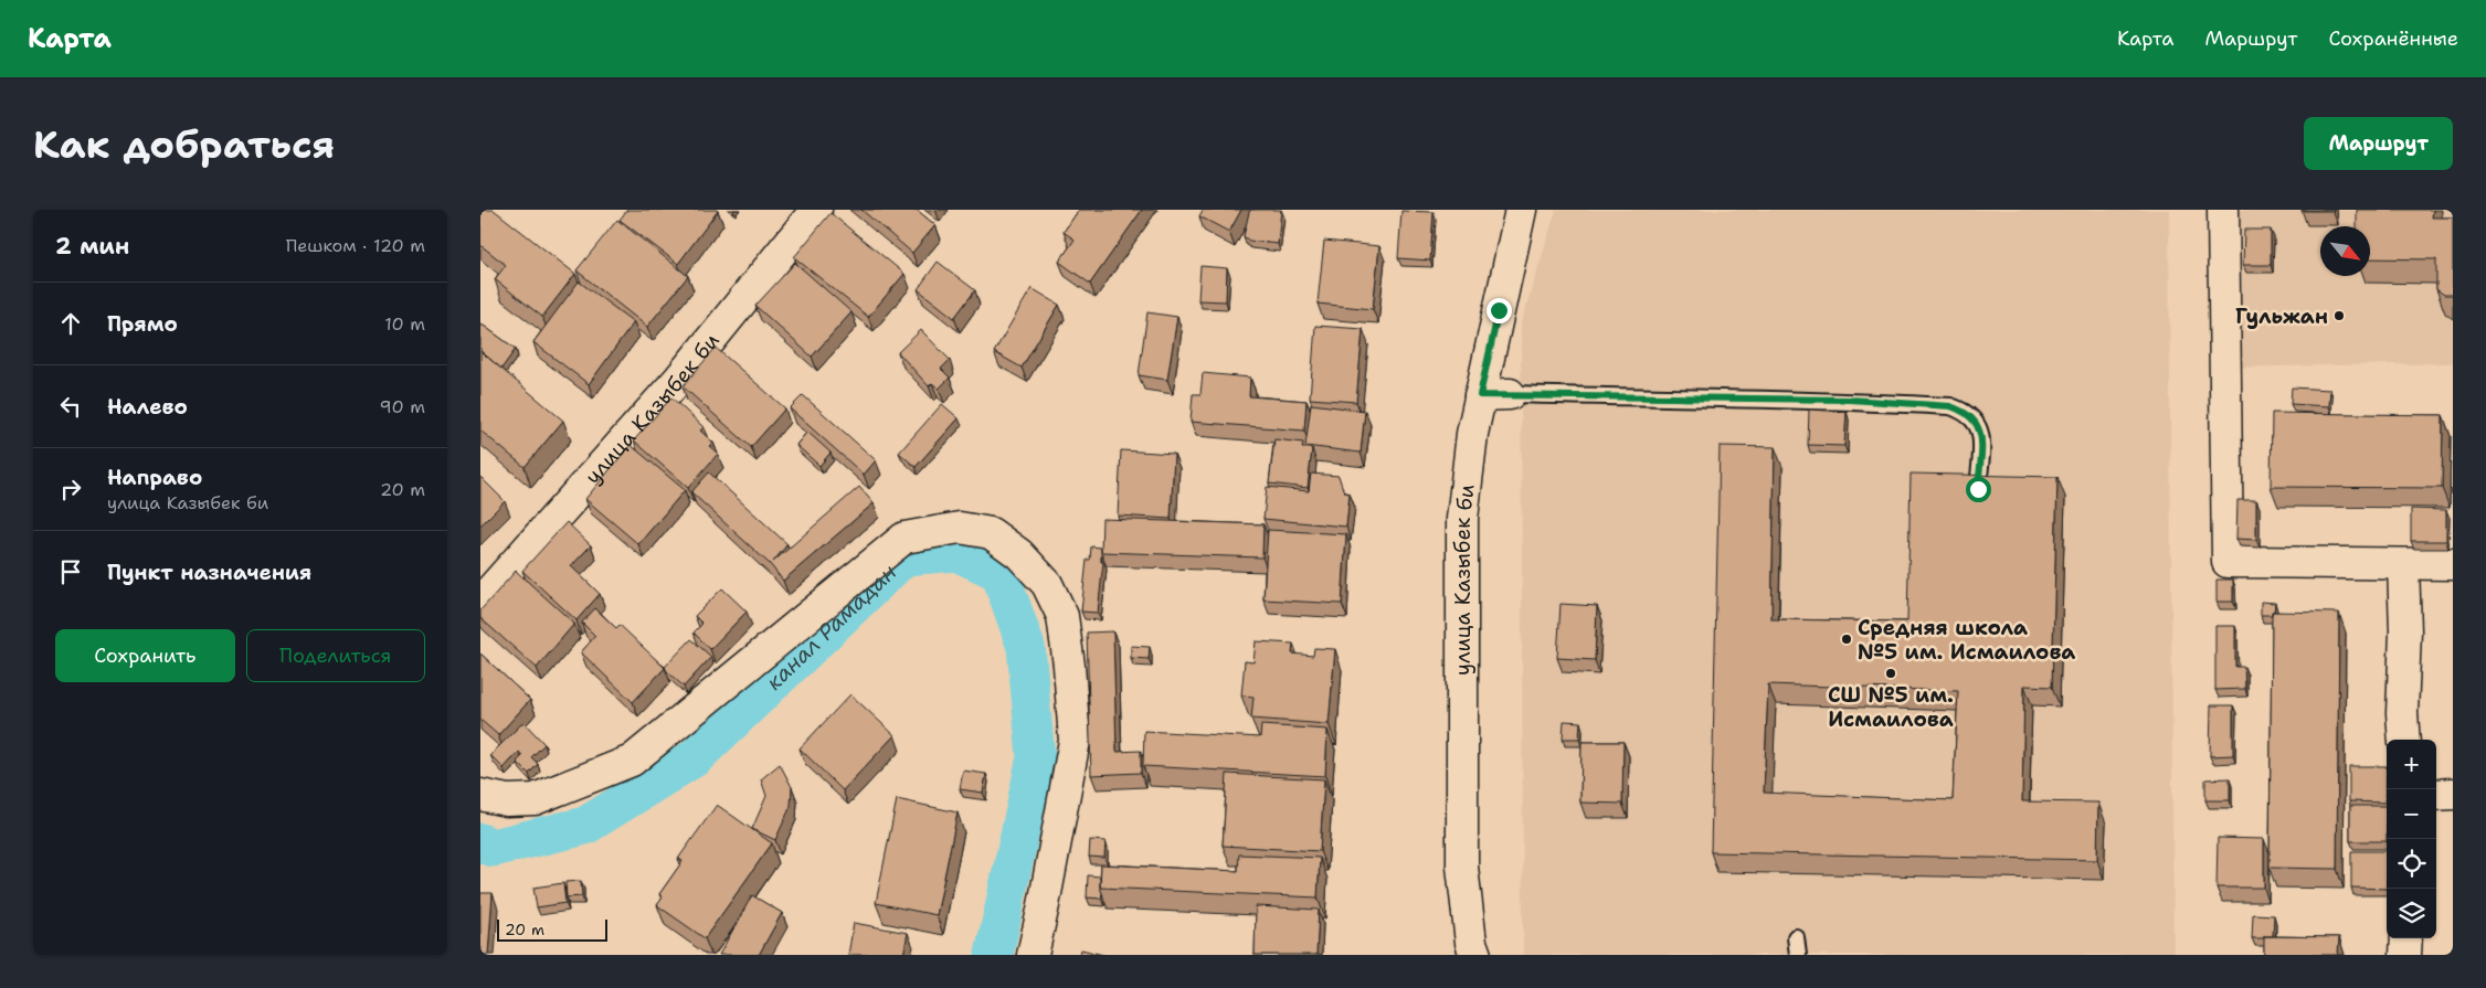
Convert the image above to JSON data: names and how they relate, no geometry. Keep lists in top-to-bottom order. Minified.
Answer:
{"streets":{"street":["улица Казыбек би"]},"water":["канал Рамадан"],"places":["Гульжан","Средняя школа №5 им. Исмаилова","СШ №5 им. Исмаилова"],"scale_bar":"20 m","north":"bottom right","page":{"header":"Карта","nav":["Карта","Маршрут","Сохранённые"],"buttons":["Маршрут",["Сохранить","Поделиться"]],"title":"Как добраться","heading":["2 мин","Пешком · 120 m"],"list":[["Прямо","10 m"],["Налево","90 m"],["Направо","улица Казыбек би","20 m"],"Пункт назначения"],"map_buttons":["+","−"],"scale":"20 m"}}
